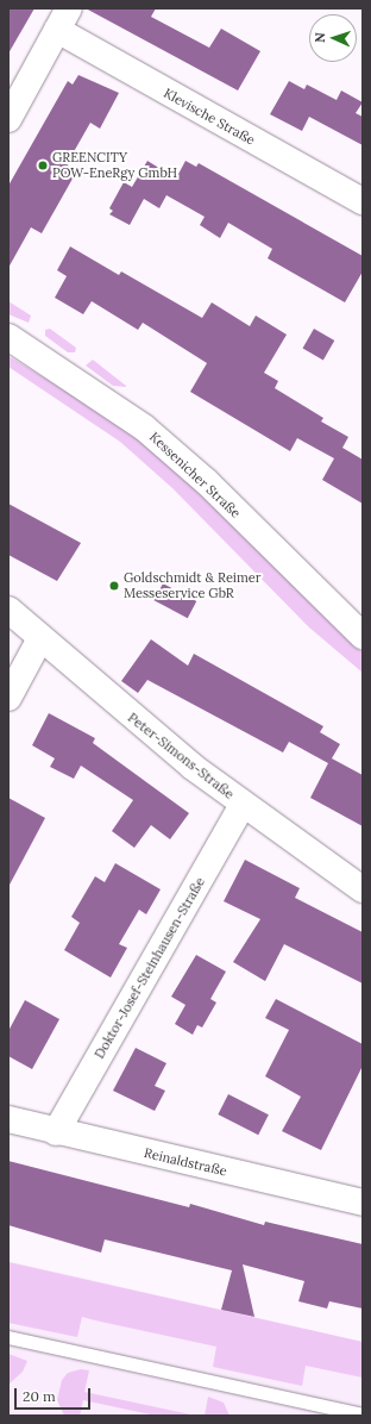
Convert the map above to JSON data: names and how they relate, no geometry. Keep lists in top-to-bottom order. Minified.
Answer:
{"streets":{"street":["Klevische Straße","Kessenicher Straße","Peter-Simons-Straße","Doktor-Josef-Steinhausen-Straße","Reinaldstraße"]},"crossings":[["Peter-Simons-Straße","Doktor-Josef-Steinhausen-Straße"],["Doktor-Josef-Steinhausen-Straße","Reinaldstraße"]],"places":["GREENCITY POW-EneRgy GmbH","Goldschmidt & Reimer Messeservice GbR"],"scale_bar":"20 m","north":"left"}
